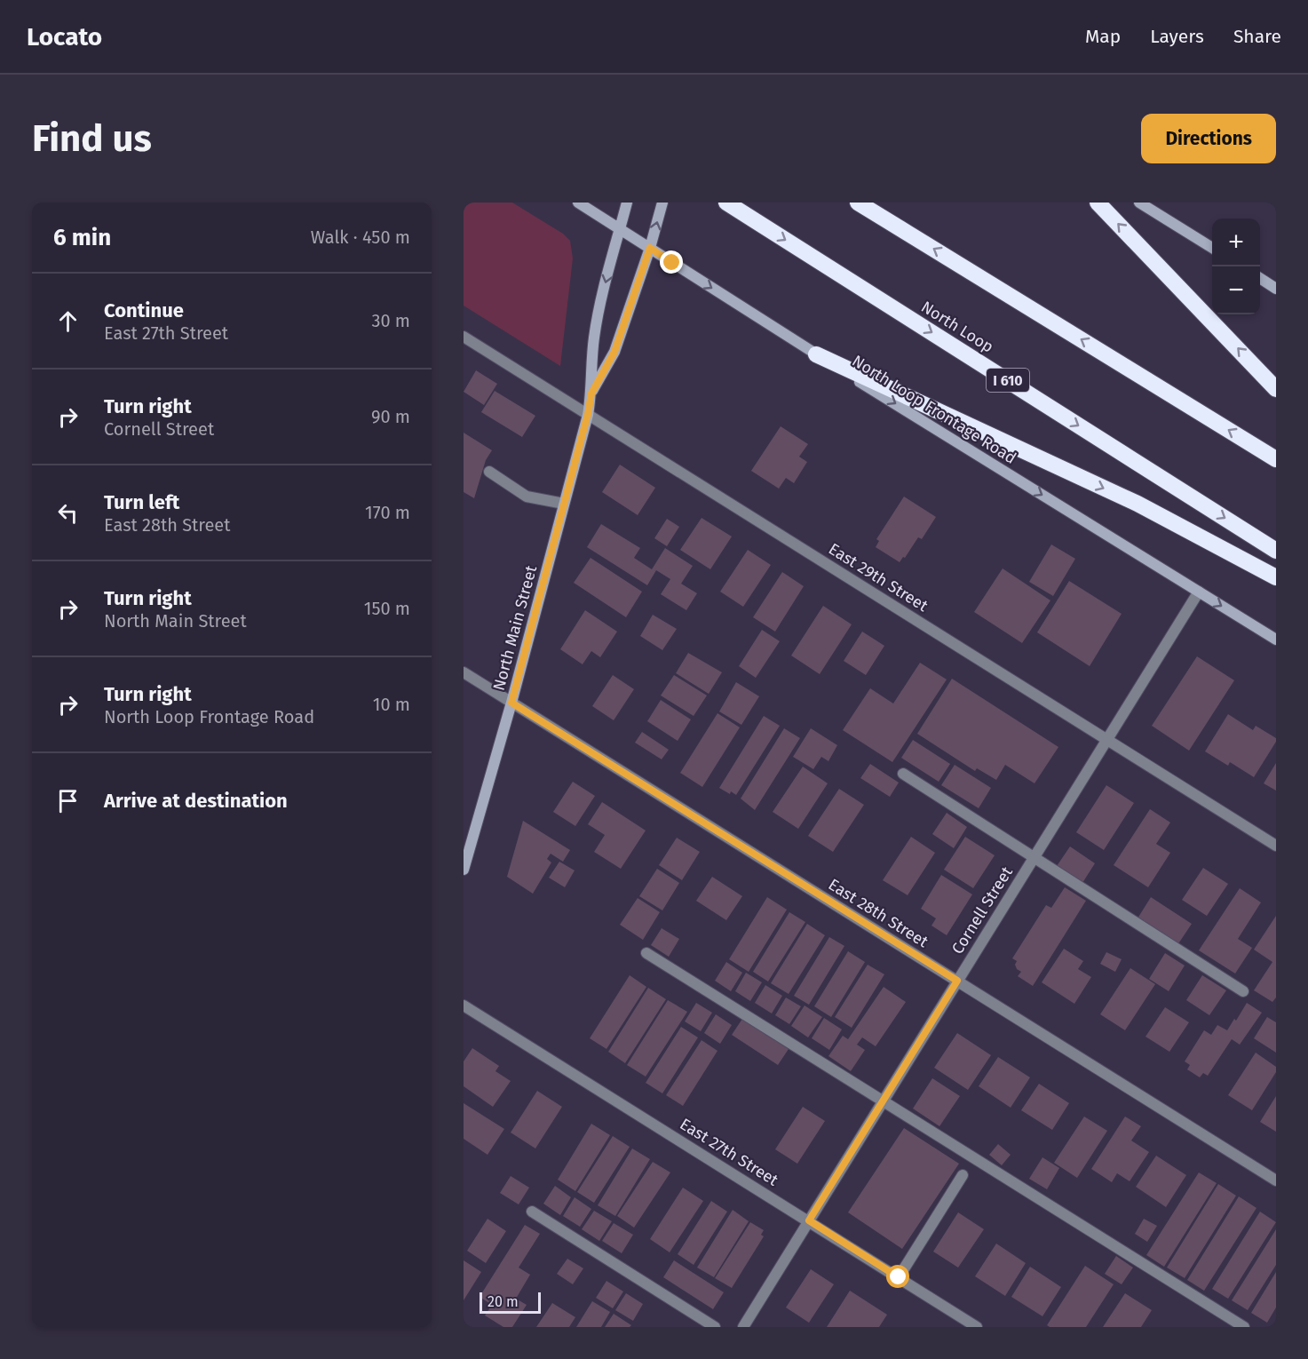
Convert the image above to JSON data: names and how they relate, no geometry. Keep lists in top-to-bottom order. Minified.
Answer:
{"streets":{"highway":["North Loop","I 610"],"main road":["North Loop Frontage Road","North Main Street"],"street":["East 29th Street","Cornell Street","East 28th Street","East 27th Street"]},"crossings":[["North Loop Frontage Road","North Main Street"],["North Loop Frontage Road","Cornell Street"],["East 29th Street","North Main Street"],["East 29th Street","Cornell Street"],["North Main Street","East 28th Street"],["Cornell Street","East 28th Street"],["Cornell Street","East 27th Street"]],"one_way":["North Loop Frontage Road"],"scale_bar":"20 m","page":{"header":"Locato","nav":["Map","Layers","Share"],"buttons":"Directions","title":"Find us","heading":["6 min","Walk · 450 m"],"map_buttons":["+","−"],"list":[["Continue","East 27th Street","30 m"],["Turn right","Cornell Street","90 m"],["Turn left","East 28th Street","170 m"],["Turn right","North Main Street","150 m"],["Turn right","North Loop Frontage Road","10 m"],"Arrive at destination"],"scale":"20 m"}}
